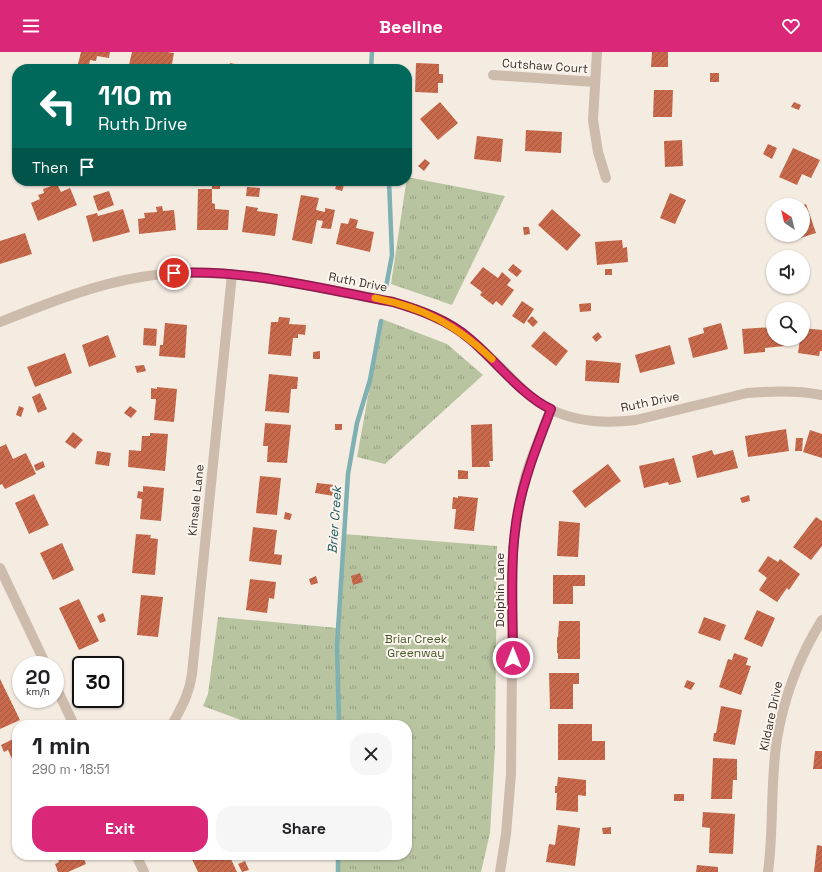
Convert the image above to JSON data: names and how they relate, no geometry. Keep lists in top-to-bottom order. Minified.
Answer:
{"streets":{"street":["Cutshaw Court","Ruth Drive","Kinsale Lane","Dolphin Lane","Kildare Drive"]},"crossings":[["Ruth Drive","Kinsale Lane"],["Ruth Drive","Dolphin Lane"]],"water":["Brier Creek"],"parks":["Briar Creek Greenway"],"north":"top left","page":{"header":"Beeline","turn":["110 m","Ruth Drive"],"then":"Then","speed":"20 km/h","limit":"30","heading":["1 min","290 m · 18:51"],"buttons":["Exit","Share"]}}
